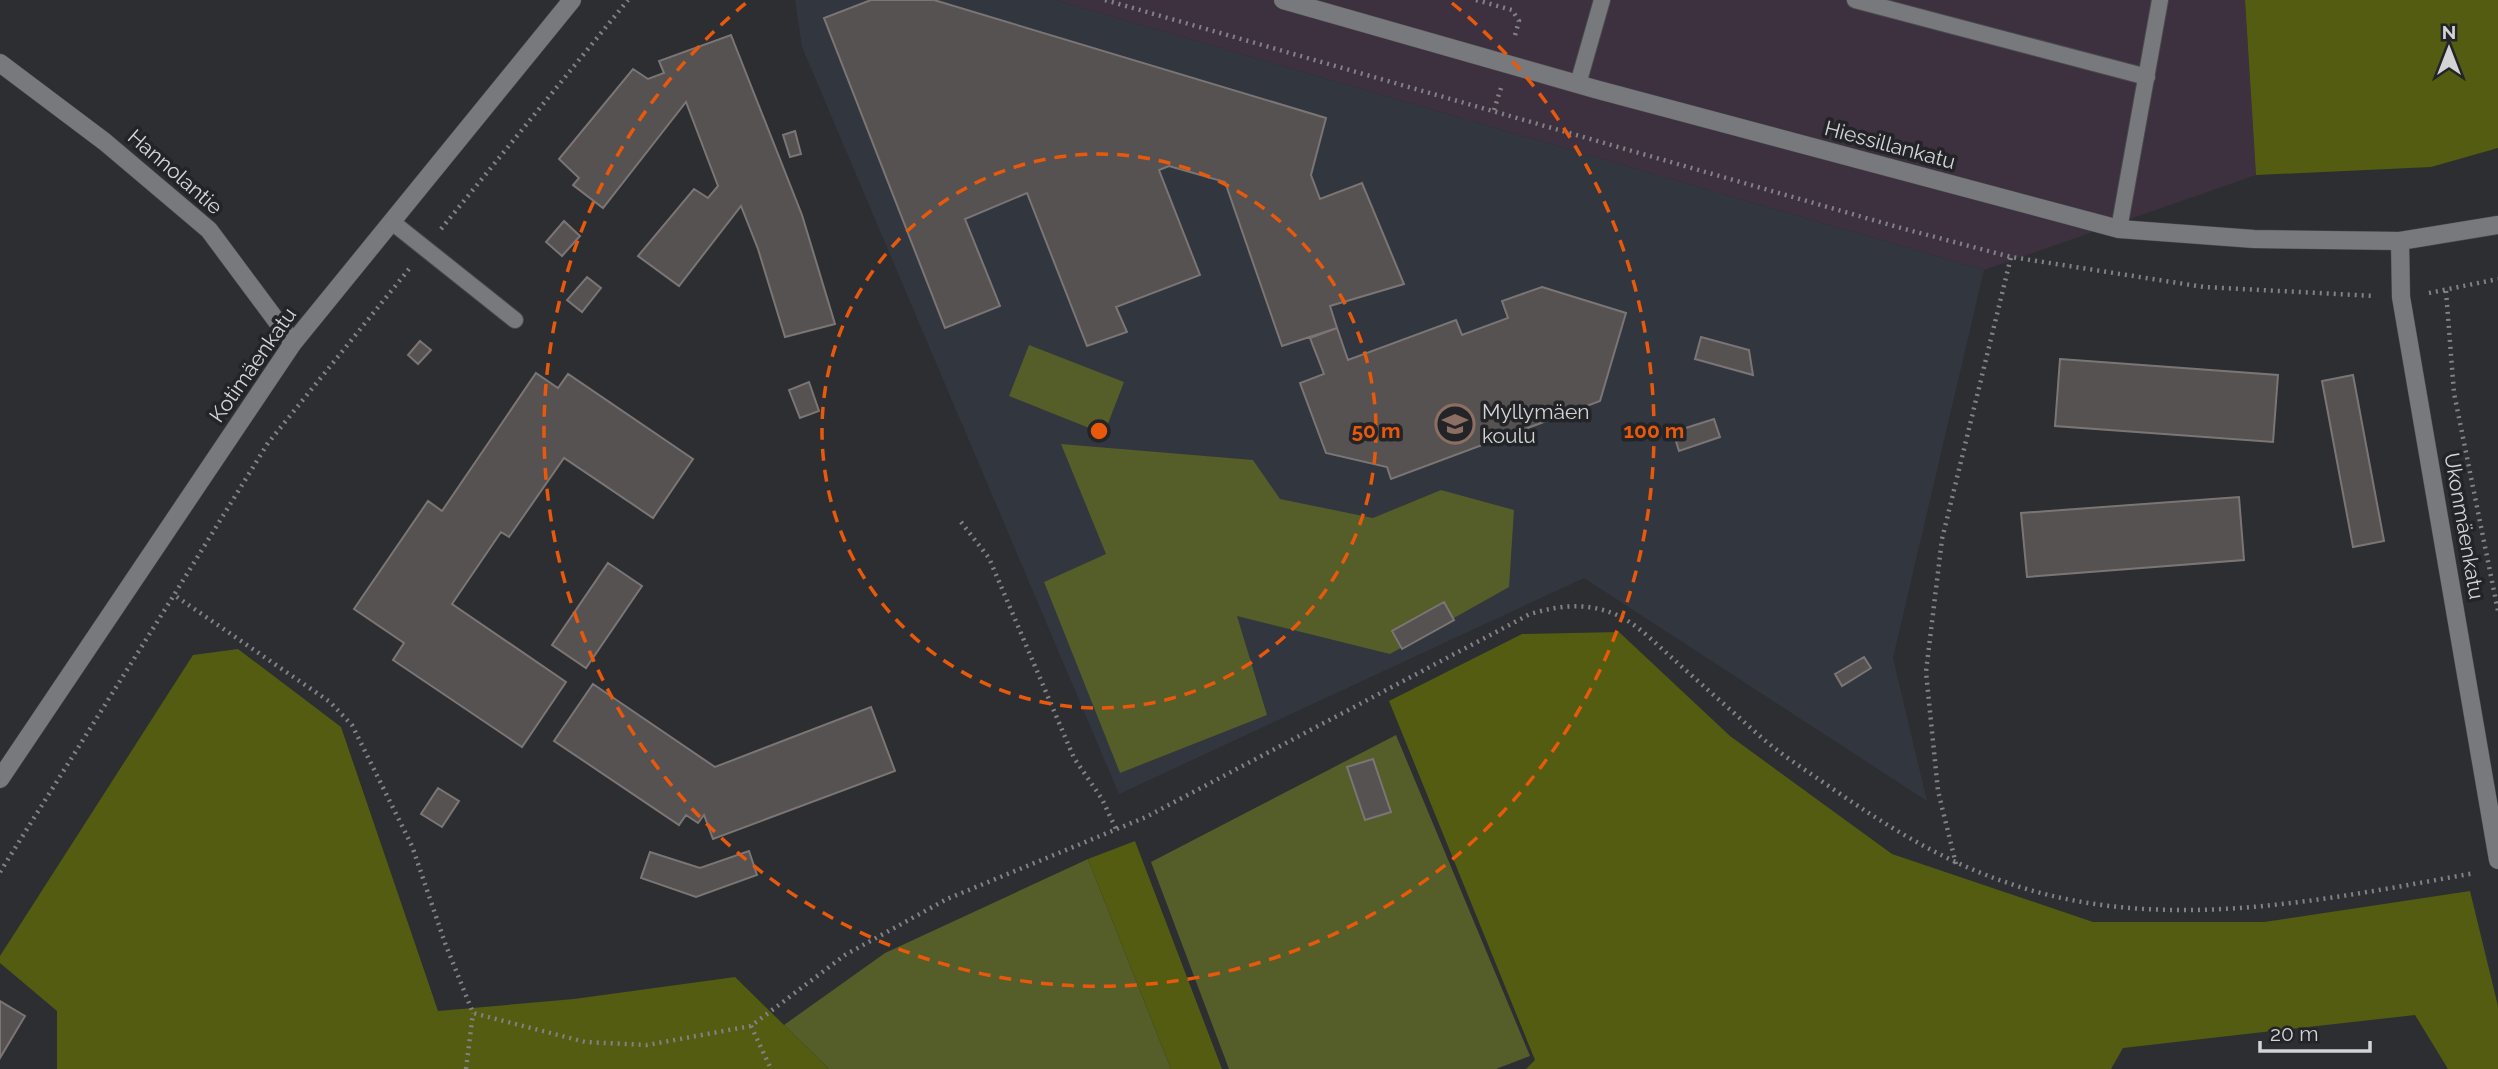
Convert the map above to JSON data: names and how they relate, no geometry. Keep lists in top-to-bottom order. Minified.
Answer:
{"streets":{"street":["Hiessillankatu","Hannolantie","Kotimäenkatu","Ukonmäenkatu"]},"crossings":[["Hiessillankatu","Ukonmäenkatu"],["Hannolantie","Kotimäenkatu"]],"places":{"school or university":["Myllymäen koulu"]},"scale_bar":"20 m","north":"top","rings":["50 m","100 m"]}
